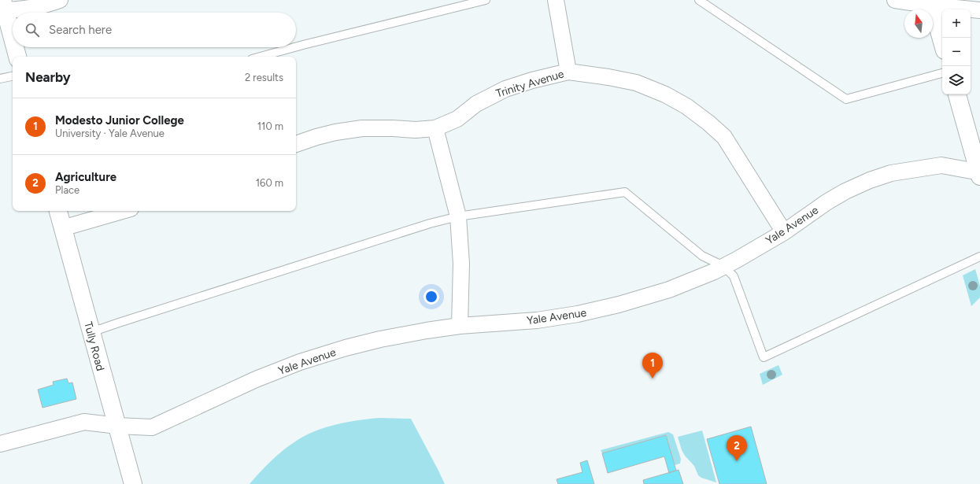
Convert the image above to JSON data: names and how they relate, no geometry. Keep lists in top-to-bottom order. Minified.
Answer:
{"streets":{"main road":["Tully Road"],"street":["Trinity Avenue","Yale Avenue"]},"crossings":[["Trinity Avenue","Yale Avenue"],["Yale Avenue","Tully Road"]],"north":"top","page":{"map_buttons":["+","−"],"search":"Search here","heading":["Nearby","2 results"],"list":[{"mark":"1","name":"Modesto Junior College","note":"University · Yale Avenue","value":"110 m"},{"mark":"2","name":"Agriculture","note":"Place","value":"160 m"}],"pins":["1","2"]}}
